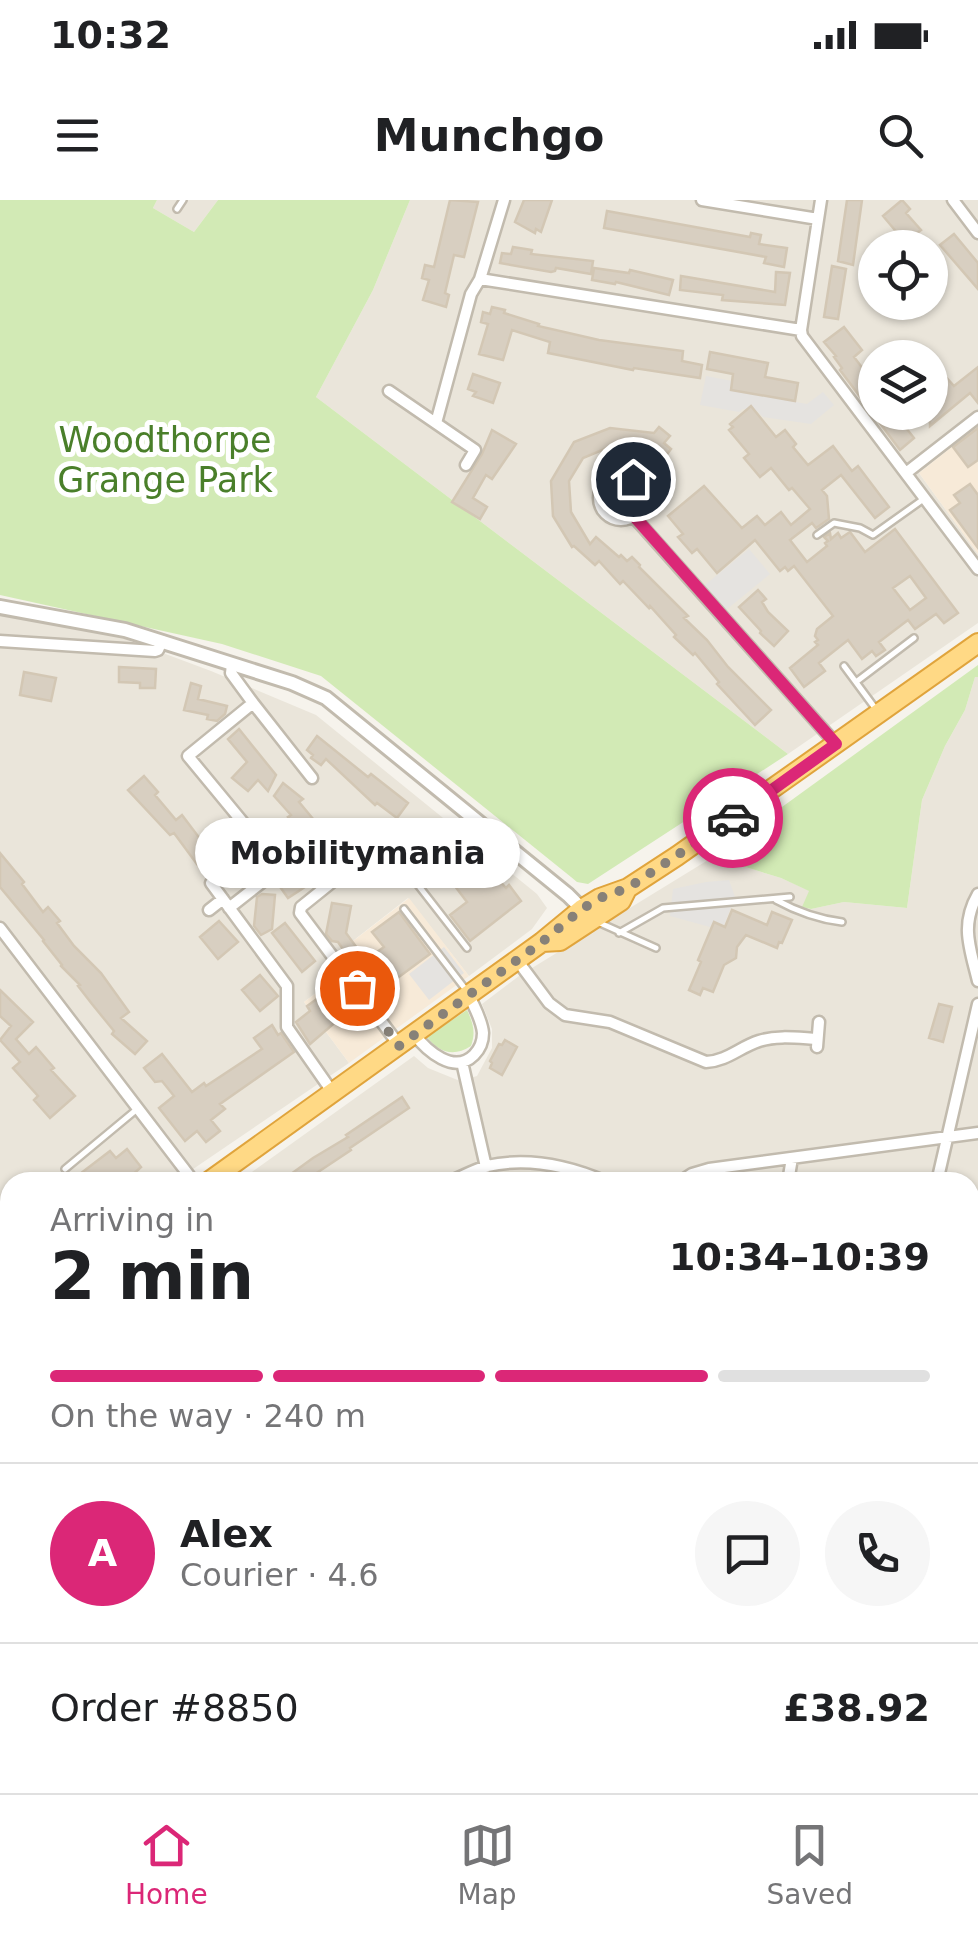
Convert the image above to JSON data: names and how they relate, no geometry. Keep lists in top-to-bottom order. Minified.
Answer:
{"parks":["Woodthorpe Grange Park"],"places":["Mobilitymania"],"page":{"status":"10:32","header":"Munchgo","bubble":"Mobilitymania","heading":["2 min","Arriving in","10:34–10:39"],"panel":["Alex","Courier · 4.6","Order #8850","£38.92"],"bar":"On the way · 240 m","round":"A","tabs":["Home","Map","Saved"]}}
